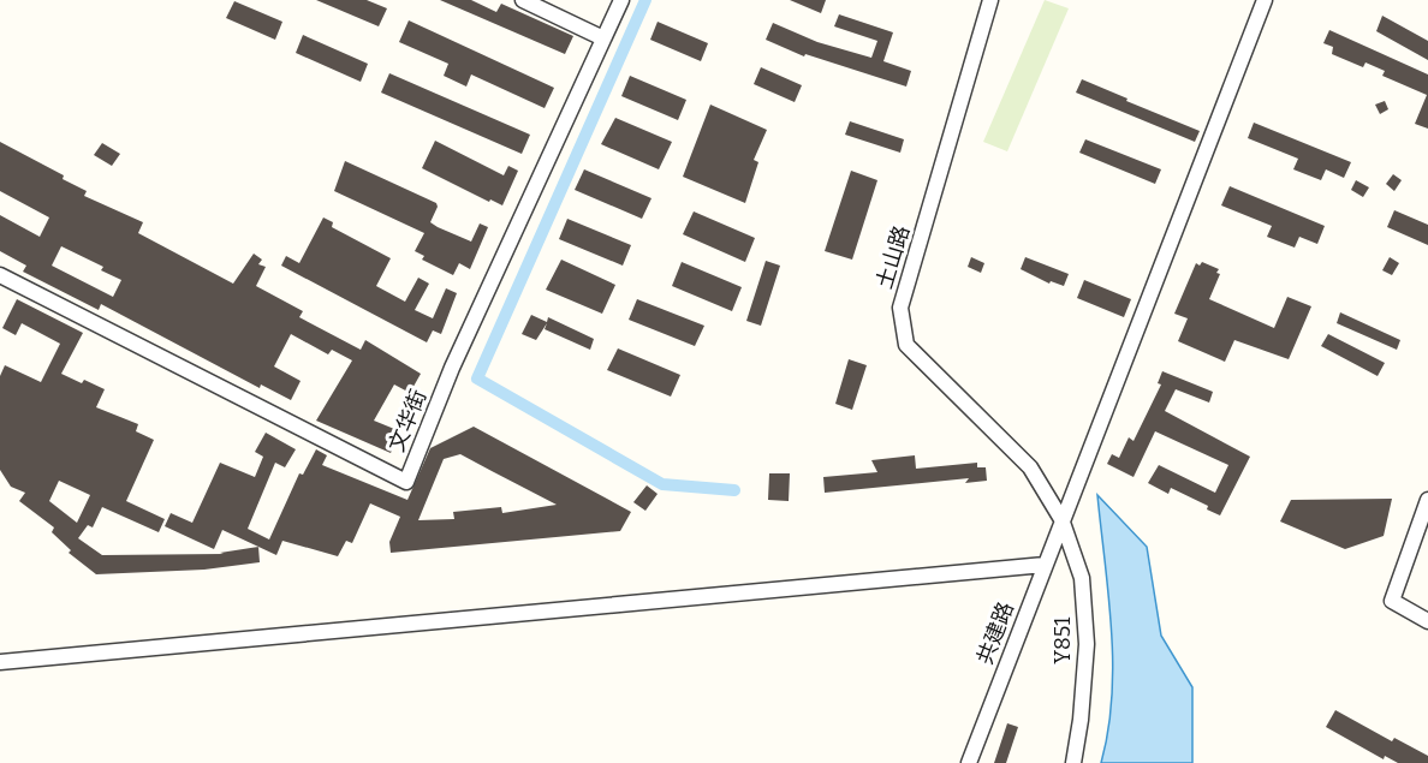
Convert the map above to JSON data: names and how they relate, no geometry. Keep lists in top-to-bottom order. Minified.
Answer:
{"streets":{"street":["土山路","文华街","共建路","Y851"]},"crossings":[["土山路","共建路"],["土山路","Y851"],["共建路","Y851"]]}
